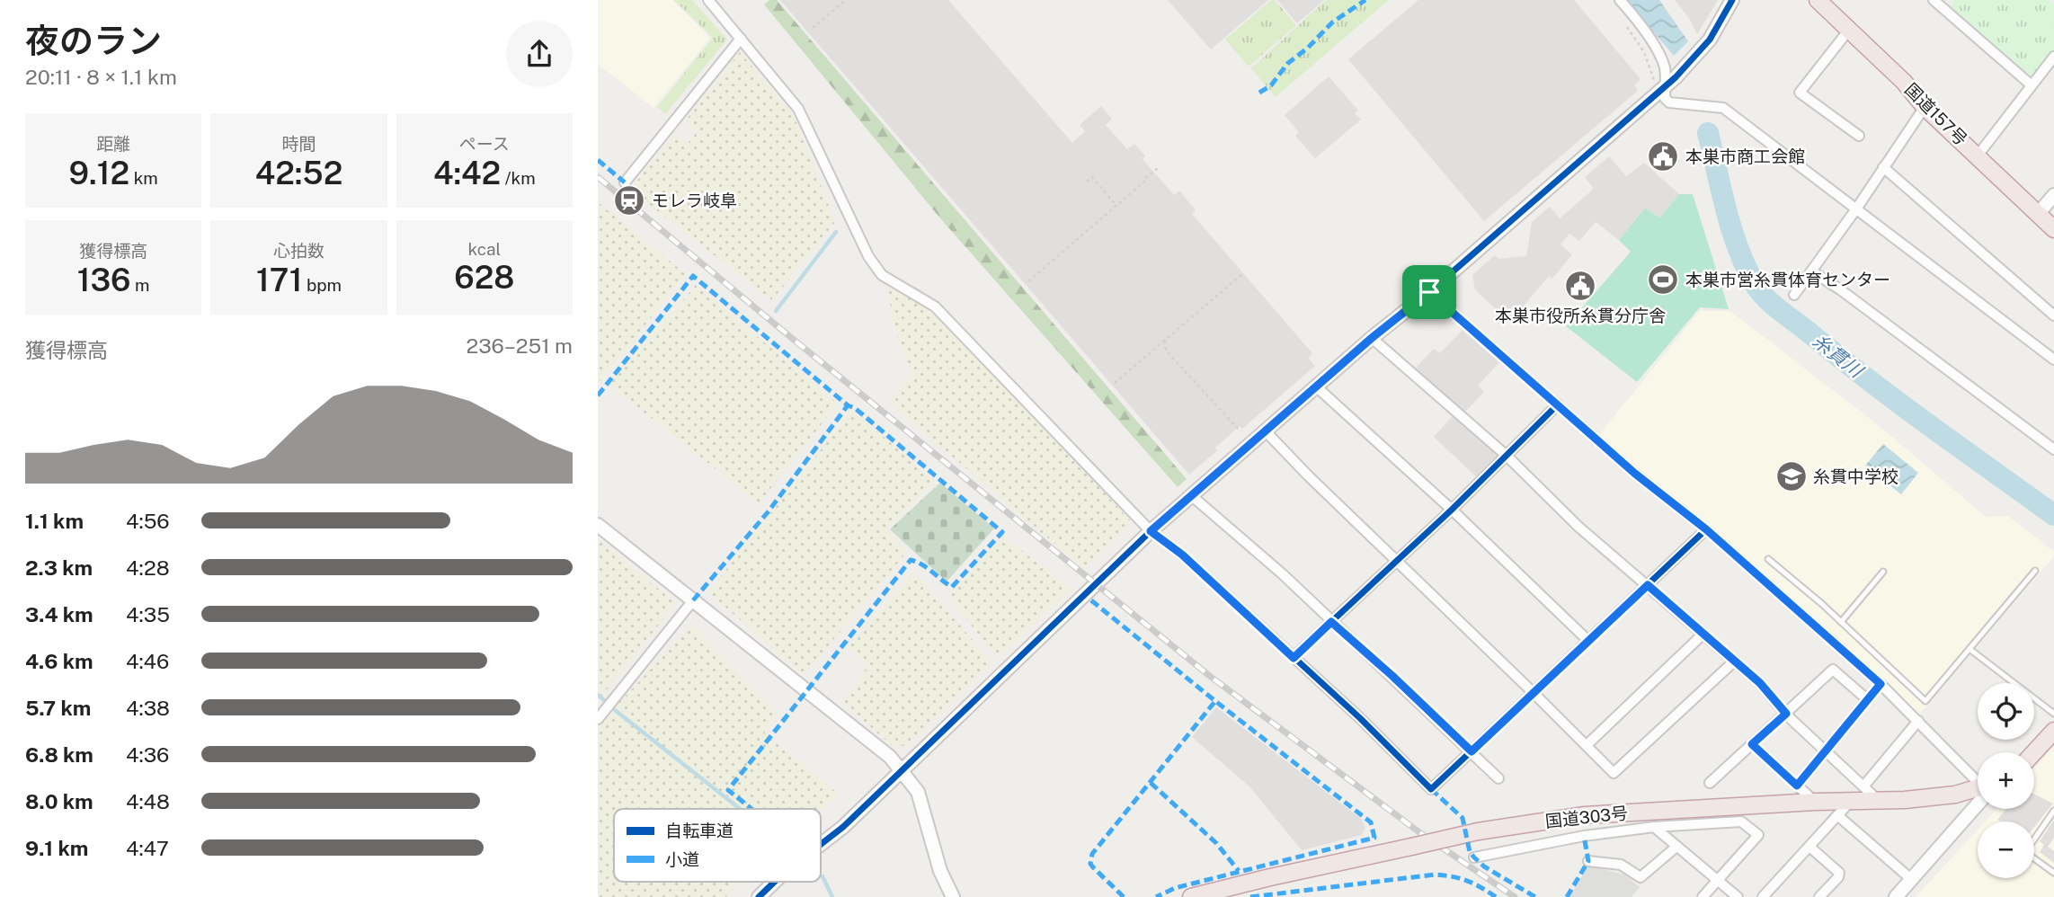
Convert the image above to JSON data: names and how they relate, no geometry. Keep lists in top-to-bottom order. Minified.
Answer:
{"streets":{"highway":["国道157号","国道303号"]},"water":["糸貫川"],"places":{"public building":["本巣市商工会館","本巣市役所糸貫分庁舎"],"station":["モレラ岐阜"],"sports":["本巣市営糸貫体育センター"],"school or university":["糸貫中学校"]},"legend":["自転車道","小道"],"page":{"heading":["夜のラン","20:11 · 8 × 1.1 km"],"stats":[["距離","9.12 km"],["時間","42:52"],["ペース","4:42 /km"],["獲得標高","136 m"],["心拍数","171 bpm"],["kcal","628"]],"chart":["獲得標高","236–251 m"],"list":[{"name":"1.1 km","note":"4:56"},{"name":"2.3 km","note":"4:28"},{"name":"3.4 km","note":"4:35"},{"name":"4.6 km","note":"4:46"},{"name":"5.7 km","note":"4:38"},{"name":"6.8 km","note":"4:36"},{"name":"8.0 km","note":"4:48"},{"name":"9.1 km","note":"4:47"}],"map_buttons":["+","−"]}}
